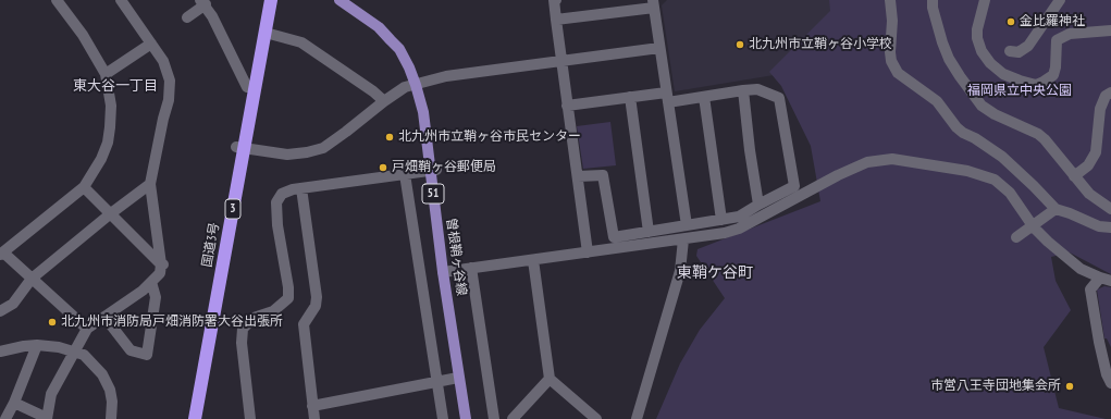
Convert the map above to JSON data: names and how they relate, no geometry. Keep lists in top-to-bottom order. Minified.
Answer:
{"streets":{"highway":["3","国道3号"],"main road":["51","曽根鞘ヶ谷線"]},"districts":["東大谷一丁目","東鞘ケ谷町"],"parks":["福岡県立中央公園"],"places":["金比羅神社","北九州市立鞘ヶ谷小学校","北九州市立鞘ヶ谷市民センター","戸畑鞘ヶ谷郵便局","北九州市消防局戸畑消防署大谷出張所","市営八王寺団地集会所"]}
